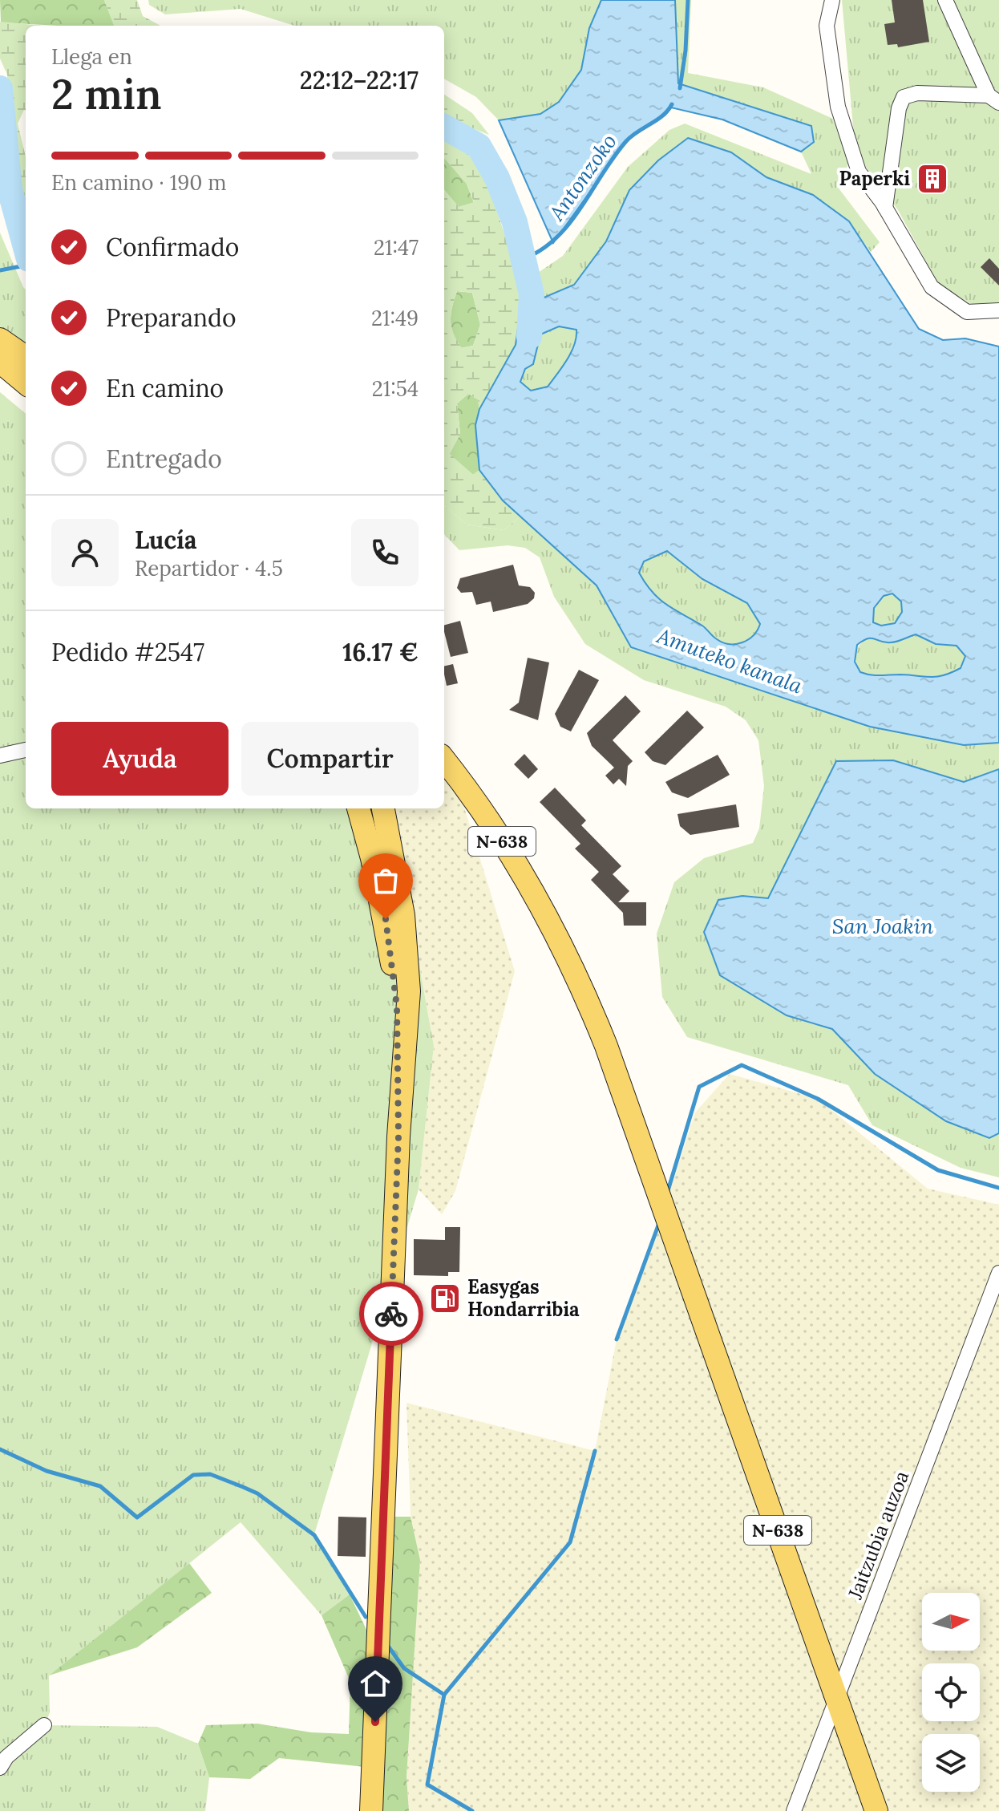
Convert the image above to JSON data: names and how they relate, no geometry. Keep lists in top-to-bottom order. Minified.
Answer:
{"streets":{"main road":["N-638"],"street":["Jaitzubia auzoa"]},"crossings":[["N-638","Jaitzubia auzoa"]],"water":["Antonzoko","Amuteko kanala","San Joakin"],"places":{"building":["Paperki"],"fuel station":["Easygas Hondarribia"]},"north":"right","page":{"heading":["2 min","Llega en","22:12–22:17"],"panel":["Lucía","Repartidor · 4.5","Pedido #2547","16.17 €"],"bar":"En camino · 190 m","list":[["Confirmado","21:47"],["Preparando","21:49"],["En camino","21:54"],"Entregado"],"buttons":["Ayuda","Compartir"]}}
